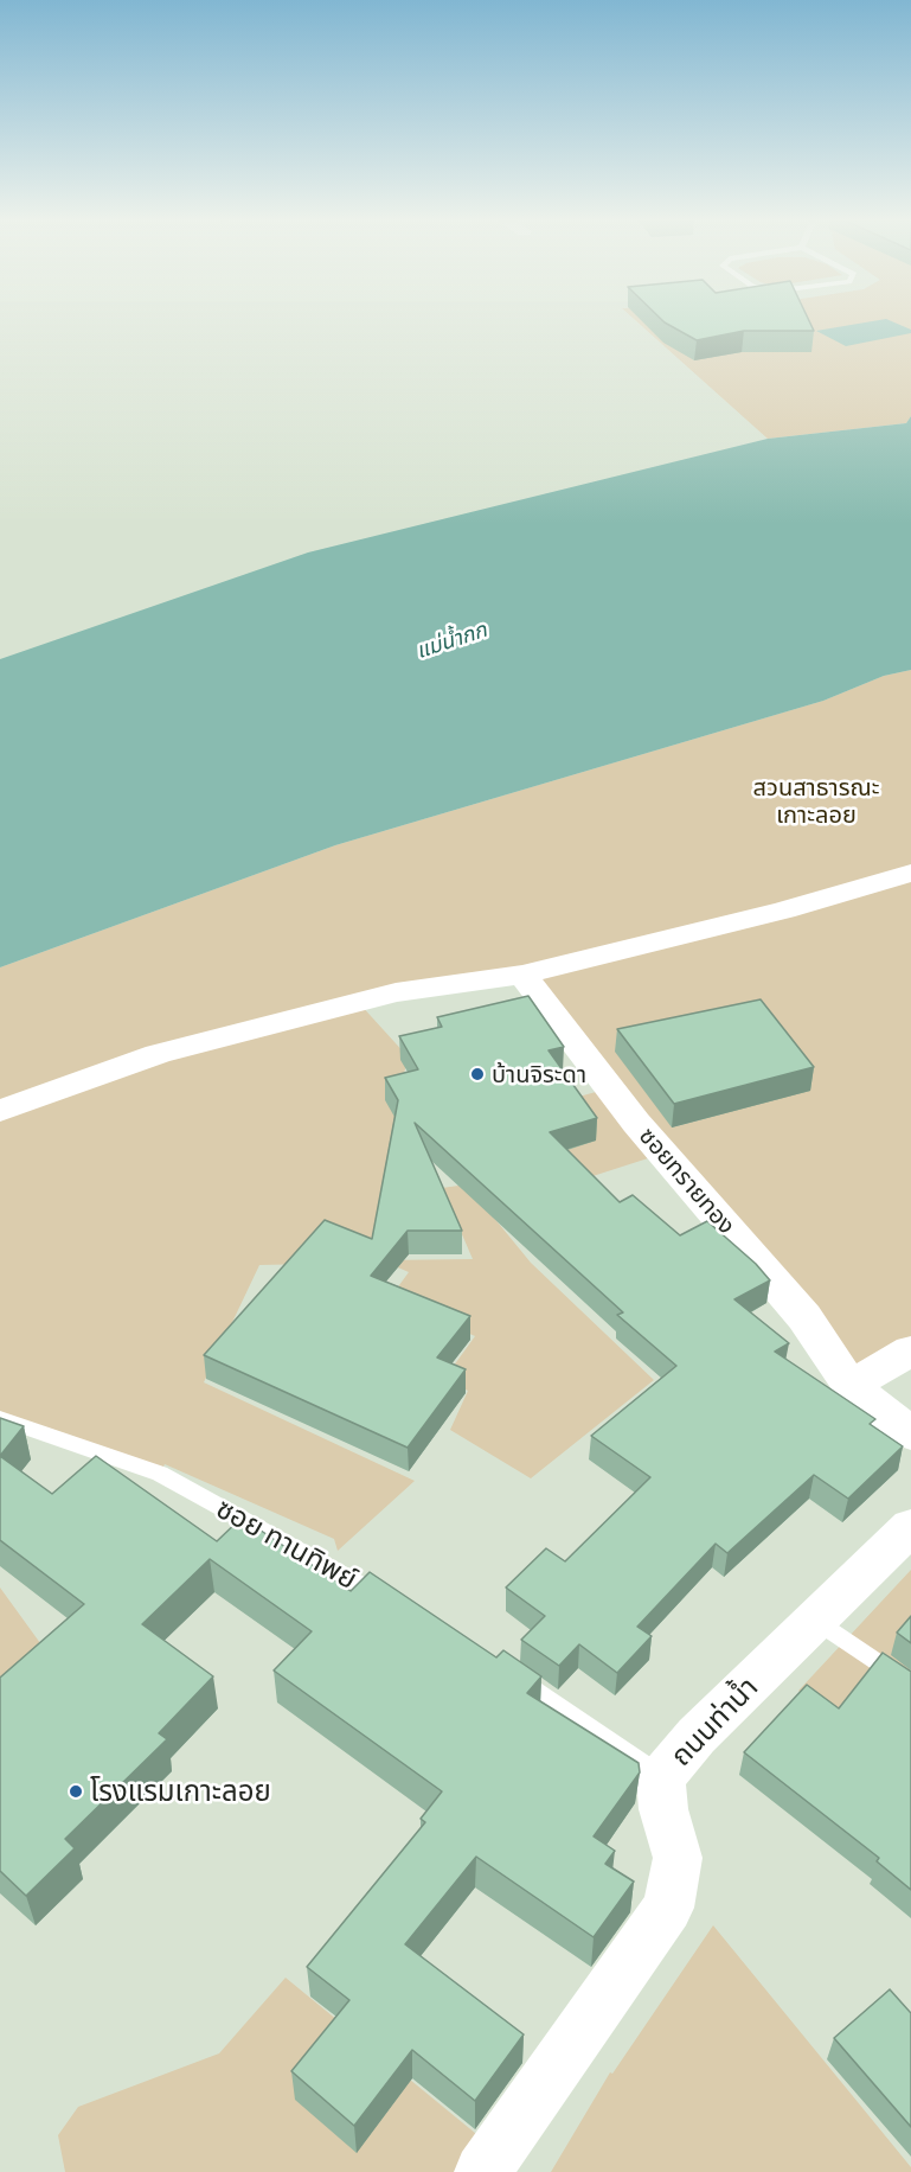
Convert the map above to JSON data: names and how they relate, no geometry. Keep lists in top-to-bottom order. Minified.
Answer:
{"streets":{"street":["ซอยทรายทอง","ถนนท่าน้ำ"],"lane":["ซอย ทานทิพย์"]},"water":["แม่น้ำกก"],"parks":["สวนสาธารณะ เกาะลอย"],"places":["บ้านจิระดา","โรงแรมเกาะลอย"]}
